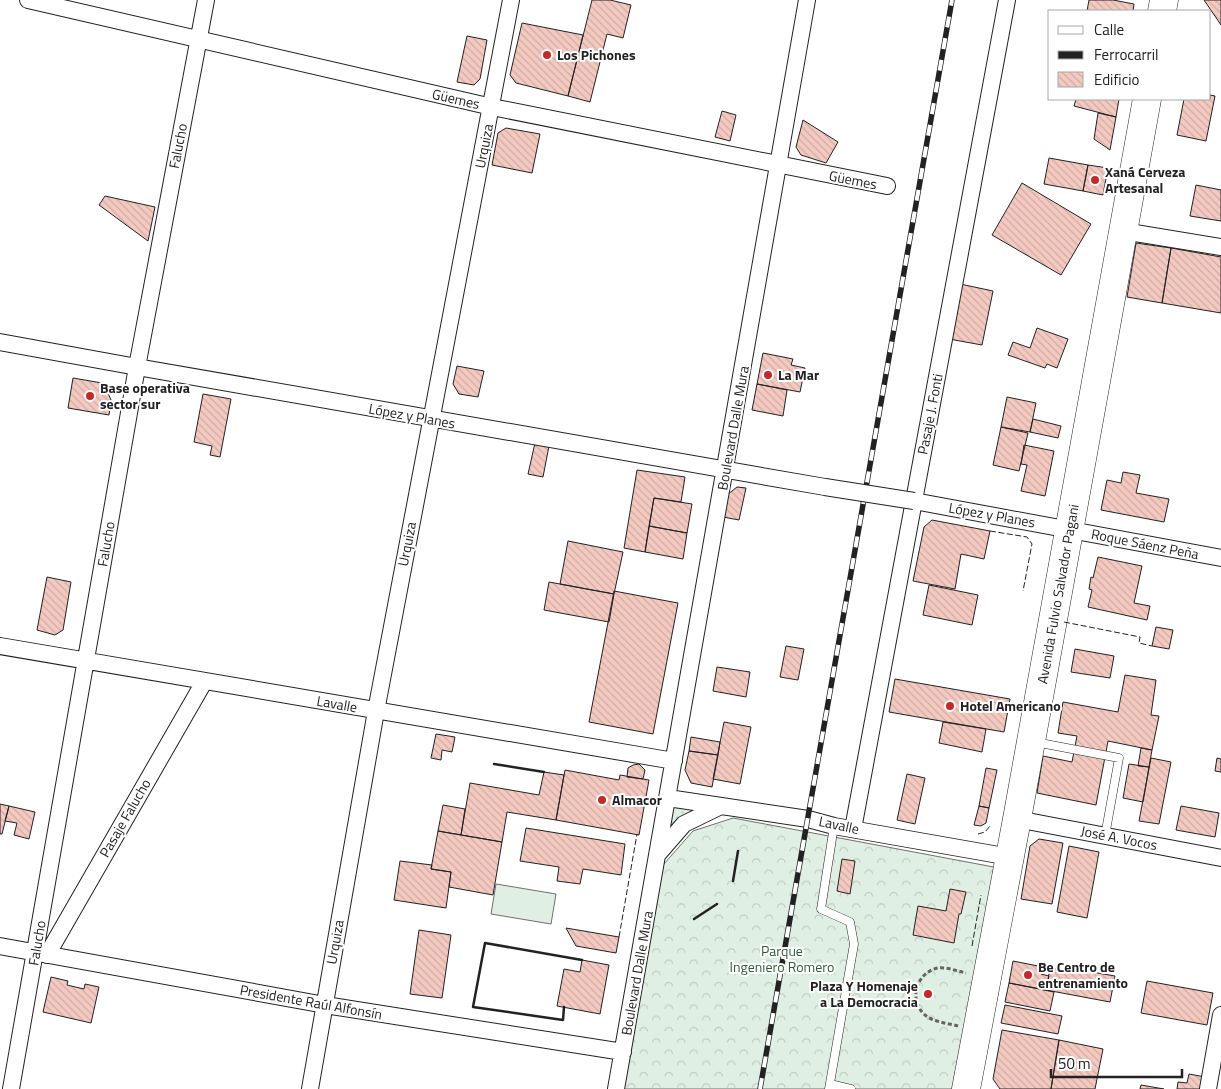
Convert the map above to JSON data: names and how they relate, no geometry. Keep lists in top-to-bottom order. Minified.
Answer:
{"streets":{"highway":["Avenida Fulvio Salvador Pagani"],"street":["Güemes","Falucho","Urquiza","Pasaje J. Fonti","López y Planes","Boulevard Dalle Mura","Roque Sáenz Peña","Lavalle","Pasaje Falucho","José A. Vocos","Presidente Raúl Alfonsín"]},"crossings":[["Güemes","Falucho"],["Güemes","Urquiza"],["Güemes","Boulevard Dalle Mura"],["Falucho","López y Planes"],["Falucho","Lavalle"],["Falucho","Pasaje Falucho"],["Falucho","Presidente Raúl Alfonsín"],["Urquiza","López y Planes"],["Urquiza","Lavalle"],["Urquiza","Presidente Raúl Alfonsín"],["Pasaje J. Fonti","López y Planes"],["Pasaje J. Fonti","Lavalle"],["López y Planes","Boulevard Dalle Mura"],["López y Planes","Roque Sáenz Peña"],["López y Planes","Avenida Fulvio Salvador Pagani"],["Boulevard Dalle Mura","Lavalle"],["Boulevard Dalle Mura","Presidente Raúl Alfonsín"],["Roque Sáenz Peña","Avenida Fulvio Salvador Pagani"],["Avenida Fulvio Salvador Pagani","Lavalle"],["Avenida Fulvio Salvador Pagani","José A. Vocos"],["Lavalle","Pasaje Falucho"],["Pasaje Falucho","Presidente Raúl Alfonsín"]],"parks":["Parque Ingeniero Romero"],"places":["Los Pichones","Xaná Cerveza Artesanal","La Mar","Base operativa sector sur","Hotel Americano","Almacor","Be Centro de entrenamiento","Plaza Y Homenaje a La Democracia"],"legend":["Calle","Ferrocarril","Edificio"],"scale_bar":"50 m"}
